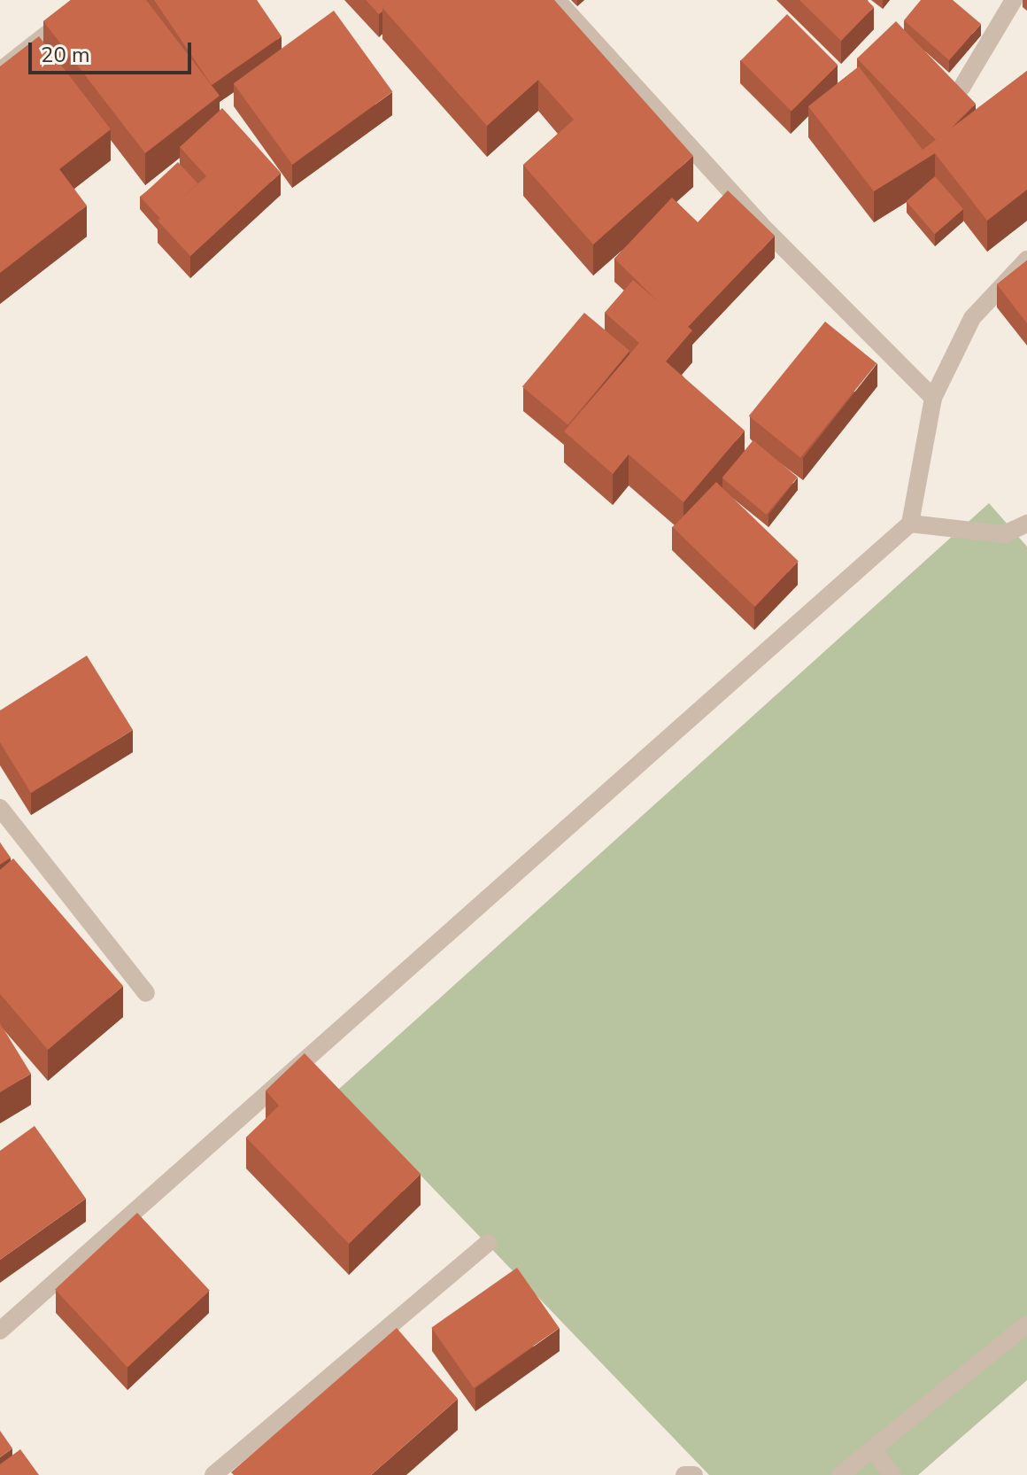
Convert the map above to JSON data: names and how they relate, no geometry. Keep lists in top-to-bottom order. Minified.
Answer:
{"scale_bar":"20 m"}
